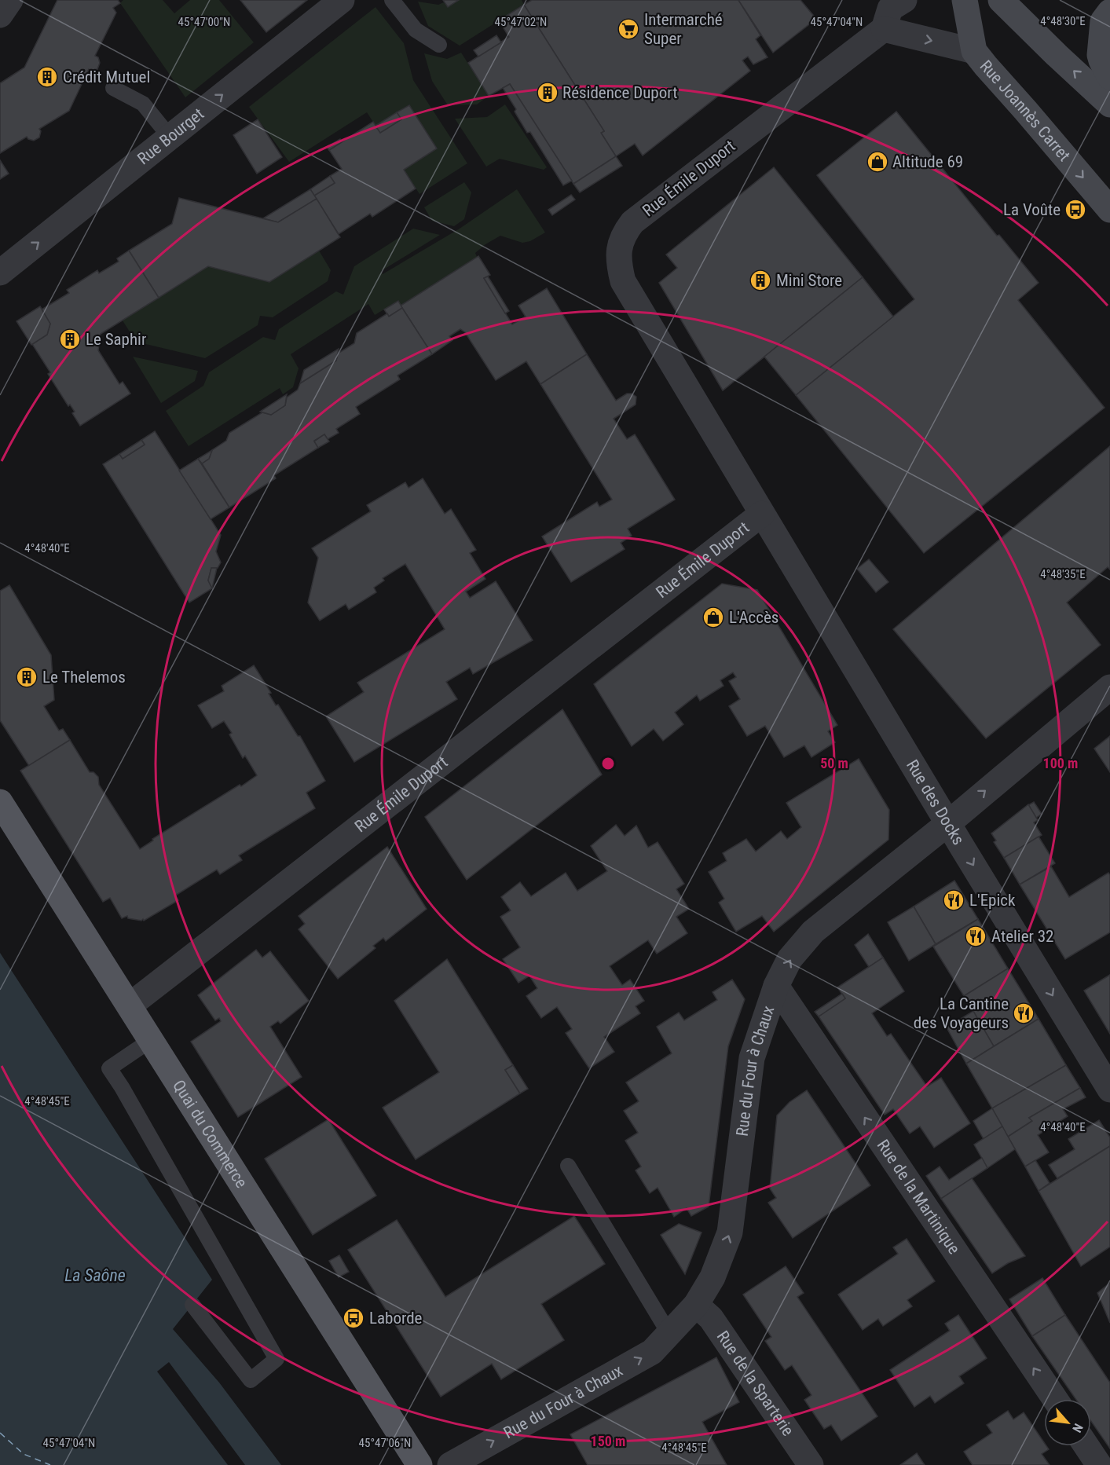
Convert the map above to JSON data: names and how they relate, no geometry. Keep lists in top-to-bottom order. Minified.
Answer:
{"streets":{"main road":["Quai du Commerce"],"street":["Rue Joannès Carret","Rue Bourget","Rue Émile Duport","Rue des Docks","Rue du Four à Chaux","Rue de la Martinique","Rue de la Sparterie"]},"crossings":[["Rue Émile Duport","Rue des Docks"],["Rue Émile Duport","Quai du Commerce"],["Rue des Docks","Rue du Four à Chaux"],["Rue du Four à Chaux","Rue de la Martinique"],["Rue du Four à Chaux","Rue de la Sparterie"]],"one_way":["Rue Bourget","Rue des Docks","Rue du Four à Chaux","Rue de la Martinique"],"water":["La Saône"],"places":{"supermarket":["Intermarché Super"],"building":["Crédit Mutuel","Résidence Duport","Mini Store","Le Saphir","Le Thelemos"],"shop":["Altitude 69","L'Accès"],"bus stop":["La Voûte","Laborde"],"restaurant":["L'Epick","Atelier 32","La Cantine des Voyageurs"]},"north":"bottom right","coordinates":["4°48'30\"E","45°47'00\"N","45°47'02\"N","45°47'04\"N","4°48'40\"E","4°48'35\"E","4°48'45\"E","45°47'06\"N"],"rings":["50 m","100 m","150 m"]}
